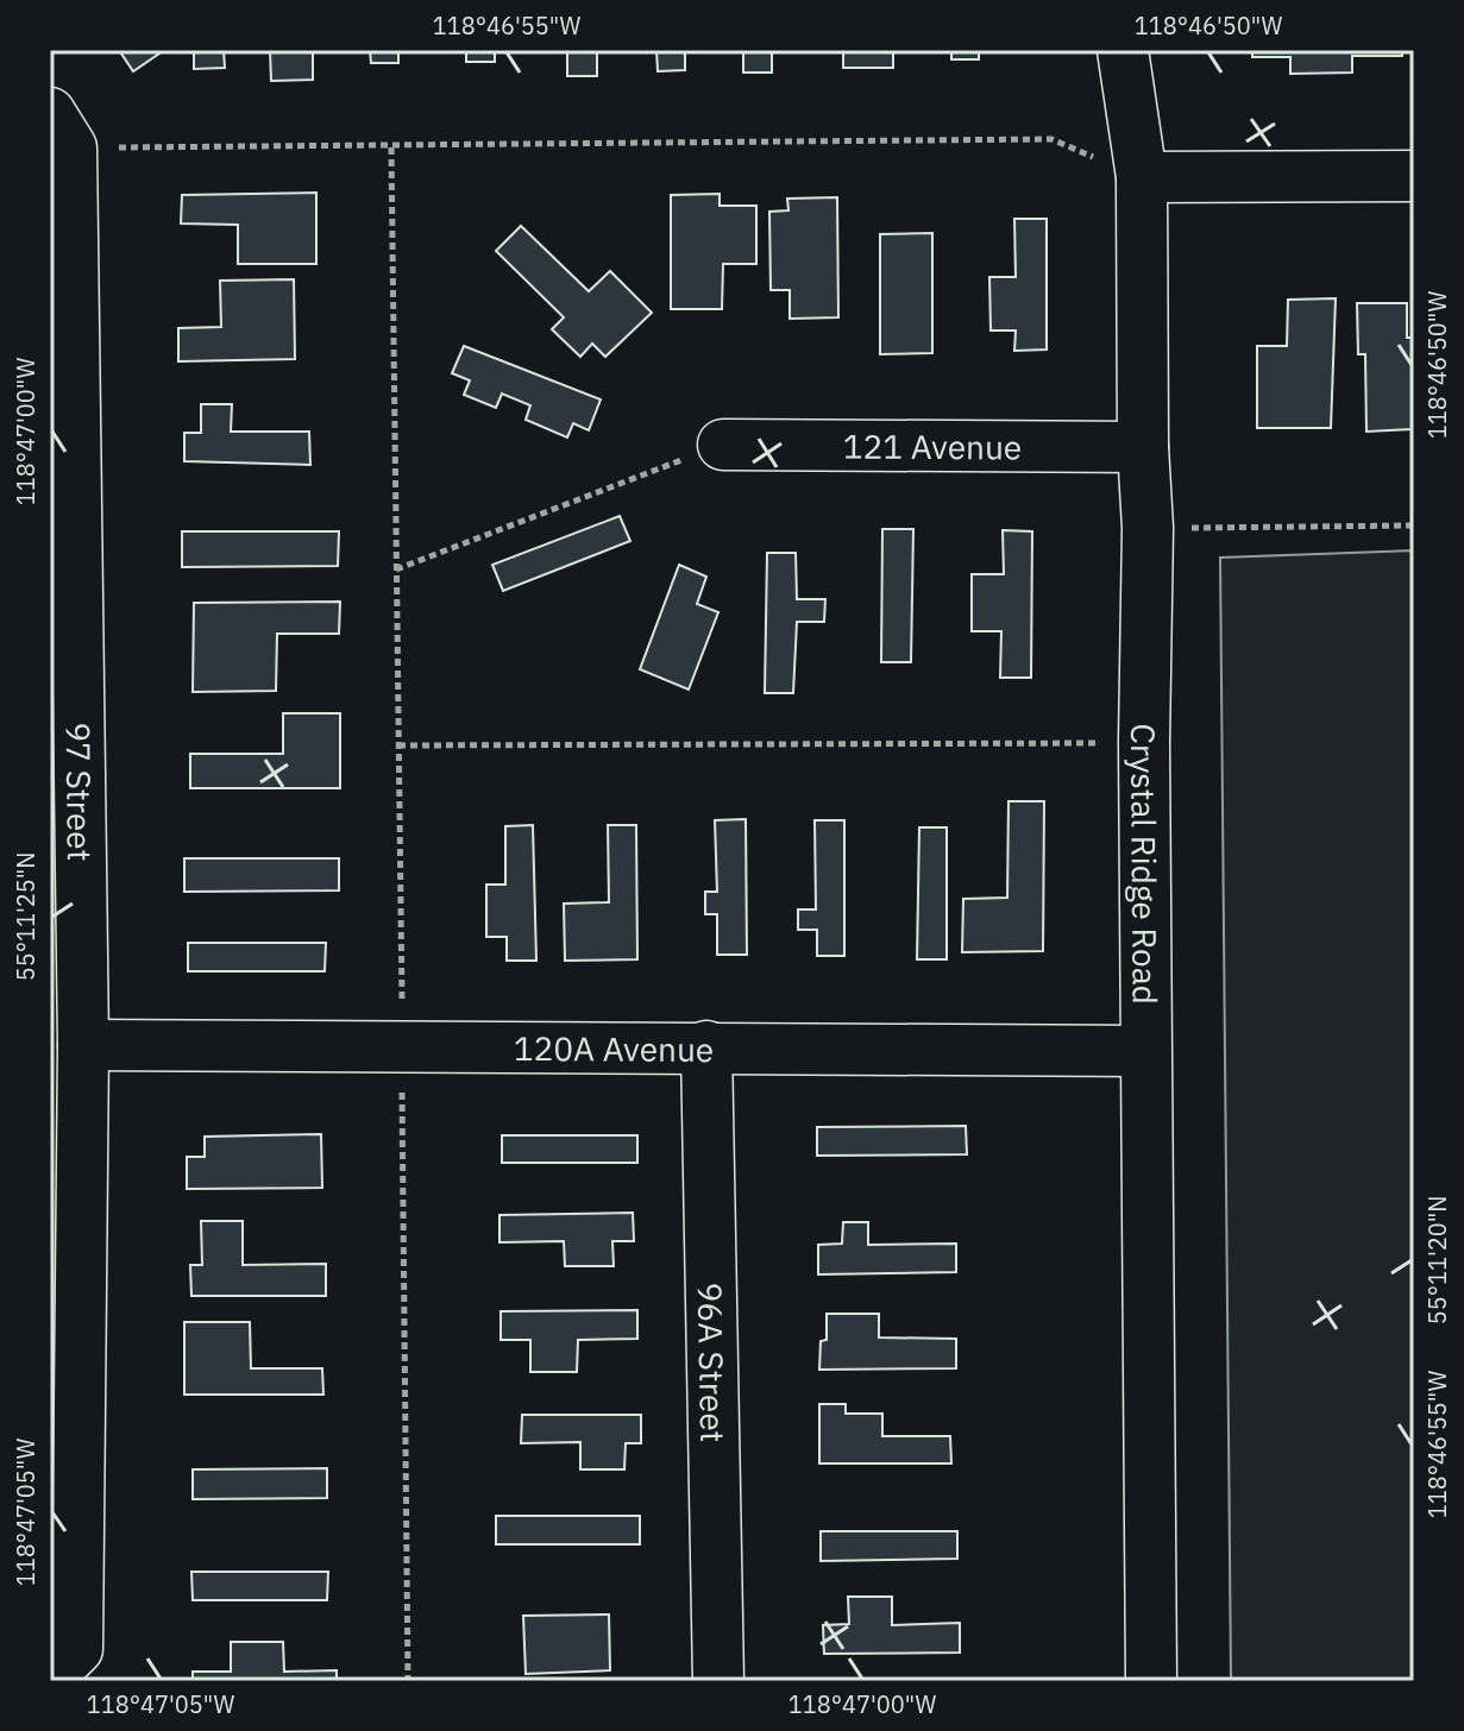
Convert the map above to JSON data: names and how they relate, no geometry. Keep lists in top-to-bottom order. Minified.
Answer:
{"streets":{"street":["121 Avenue","97 Street","Crystal Ridge Road","120A Avenue","96A Street"]},"crossings":[["121 Avenue","Crystal Ridge Road"],["97 Street","120A Avenue"],["Crystal Ridge Road","120A Avenue"],["120A Avenue","96A Street"]],"coordinates":["118°46'55\"W","118°46'50\"W","118°47'00\"W","55°11'25\"N","55°11'20\"N","118°47'05\"W"]}
